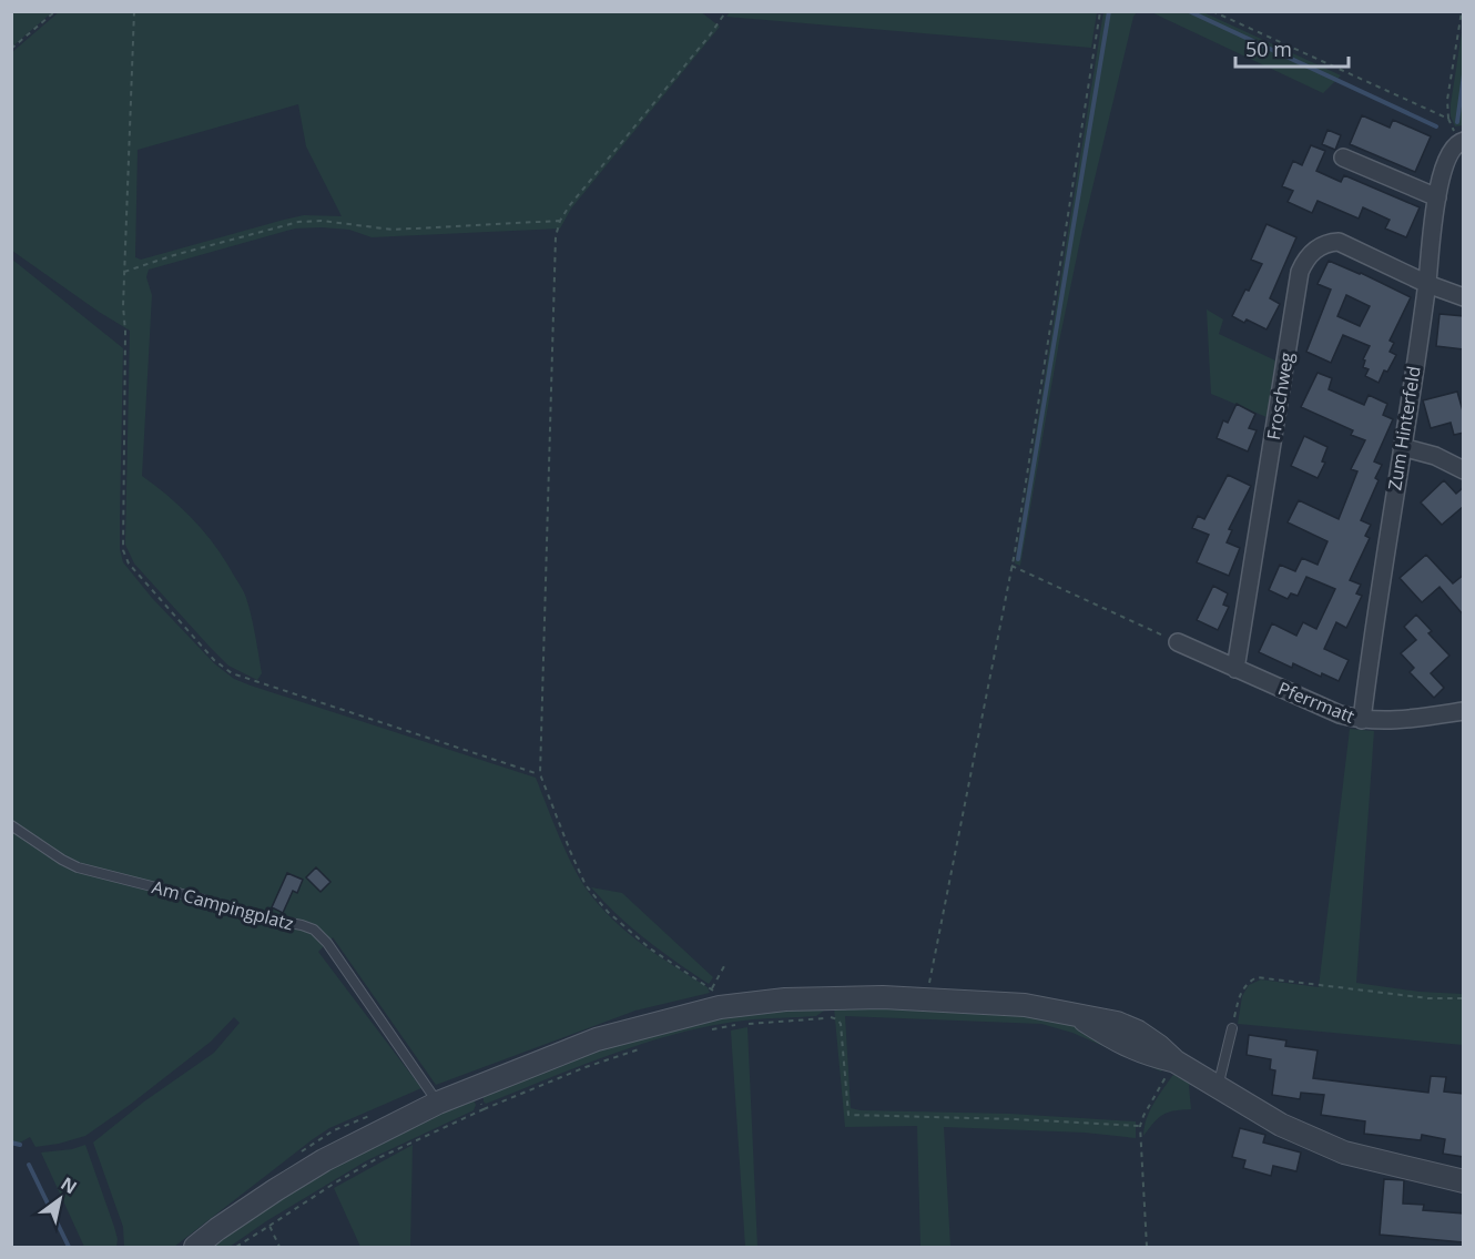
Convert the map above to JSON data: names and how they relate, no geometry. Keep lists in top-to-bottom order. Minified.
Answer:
{"streets":{"street":["Froschweg","Zum Hinterfeld","Pferrmatt"],"lane":["Am Campingplatz"]},"crossings":[["Froschweg","Zum Hinterfeld"],["Froschweg","Pferrmatt"],["Zum Hinterfeld","Pferrmatt"]],"scale_bar":"50 m","north":"top right"}
